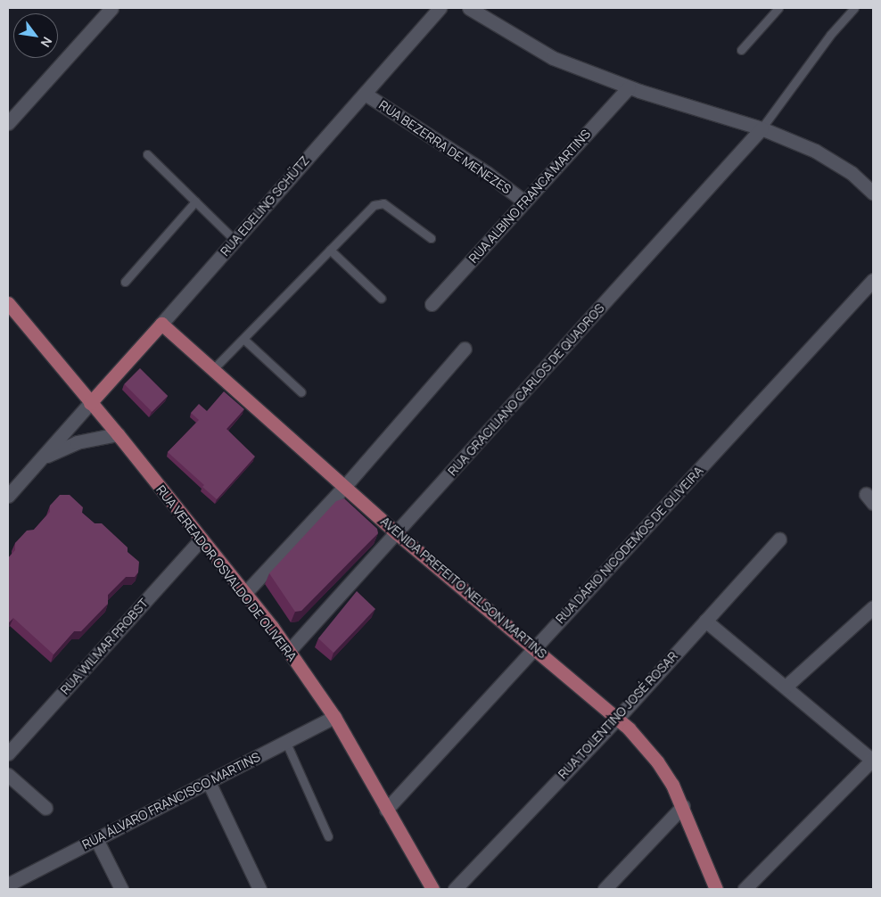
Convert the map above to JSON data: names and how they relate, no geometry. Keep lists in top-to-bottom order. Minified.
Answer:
{"streets":{"main road":["RUA EDELING SCHÜTZ","RUA VEREADOR OSVALDO DE OLIVEIRA","AVENIDA PREFEITO NELSON MARTINS"],"street":["RUA BEZERRA DE MENEZES","RUA ALBINO FRANCA MARTINS","RUA GRACILIANO CARLOS DE QUADROS","RUA DÁRIO NICODEMOS DE OLIVEIRA","RUA WILMAR PROBST","RUA TOLENTINO JOSÉ ROSAR","RUA ÁLVARO FRANCISCO MARTINS"]},"crossings":[["RUA BEZERRA DE MENEZES","RUA ALBINO FRANCA MARTINS"],["RUA BEZERRA DE MENEZES","RUA EDELING SCHÜTZ"],["RUA EDELING SCHÜTZ","RUA VEREADOR OSVALDO DE OLIVEIRA"],["RUA EDELING SCHÜTZ","AVENIDA PREFEITO NELSON MARTINS"],["RUA GRACILIANO CARLOS DE QUADROS","RUA VEREADOR OSVALDO DE OLIVEIRA"],["RUA GRACILIANO CARLOS DE QUADROS","AVENIDA PREFEITO NELSON MARTINS"],["RUA DÁRIO NICODEMOS DE OLIVEIRA","RUA VEREADOR OSVALDO DE OLIVEIRA"],["RUA DÁRIO NICODEMOS DE OLIVEIRA","AVENIDA PREFEITO NELSON MARTINS"],["RUA VEREADOR OSVALDO DE OLIVEIRA","RUA WILMAR PROBST"],["RUA VEREADOR OSVALDO DE OLIVEIRA","RUA ÁLVARO FRANCISCO MARTINS"],["AVENIDA PREFEITO NELSON MARTINS","RUA TOLENTINO JOSÉ ROSAR"]],"north":"bottom right"}
